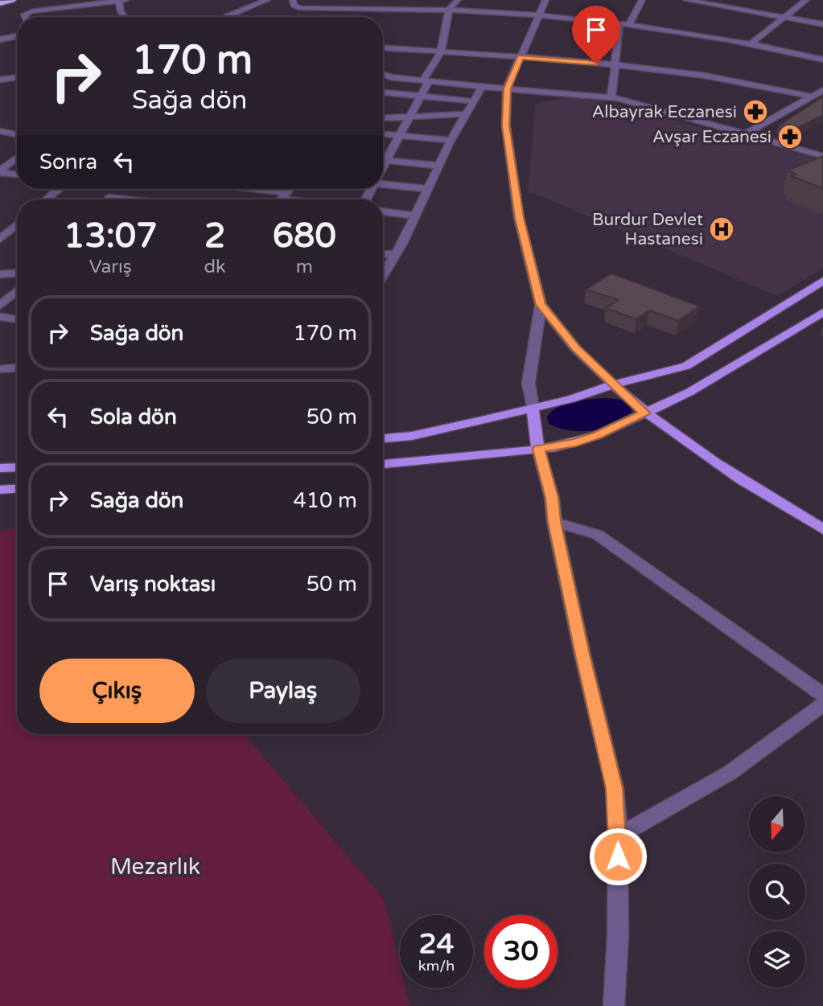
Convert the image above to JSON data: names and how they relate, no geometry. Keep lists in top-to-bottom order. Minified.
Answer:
{"parks":["Mezarlık"],"places":{"pharmacy":["Albayrak Eczanesi","Avşar Eczanesi"],"hospital":["Burdur Devlet Hastanesi"]},"north":"bottom","page":{"turn":["170 m","Sağa dön"],"then":"Sonra","eta":["13:07","Varış","2","dk","680","m"],"list":[{"name":"Sağa dön","value":"170 m"},{"name":"Sola dön","value":"50 m"},{"name":"Sağa dön","value":"410 m"},{"name":"Varış noktası","value":"50 m"}],"buttons":["Çıkış","Paylaş"],"speed":"24 km/h","limit":"30"}}
